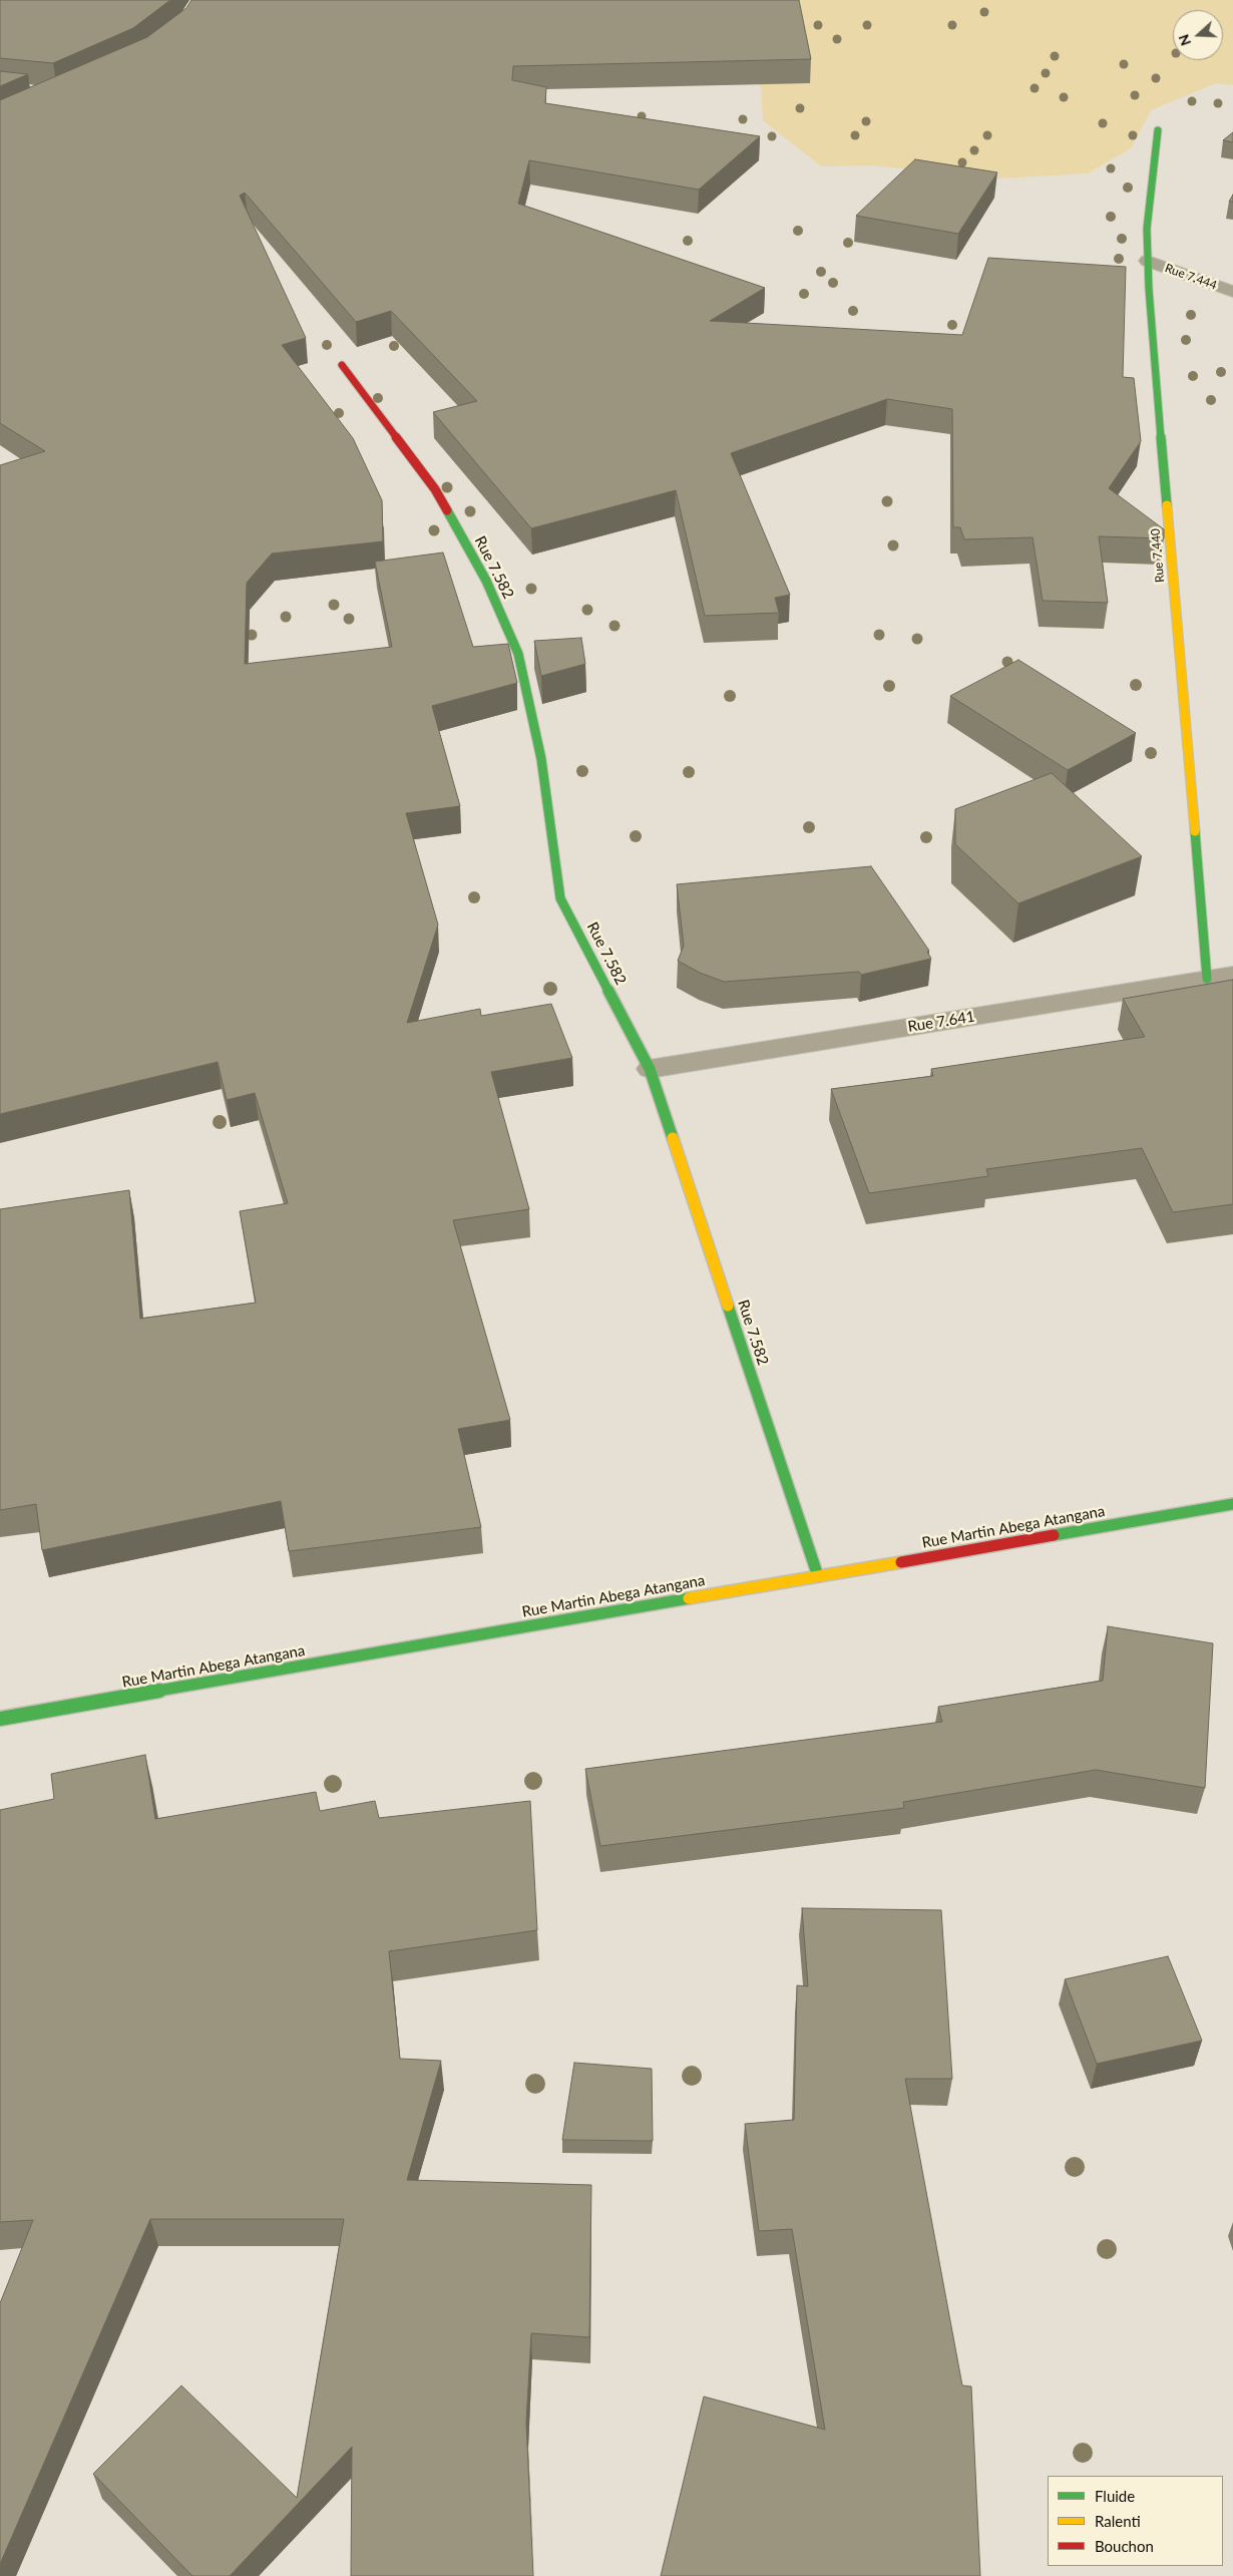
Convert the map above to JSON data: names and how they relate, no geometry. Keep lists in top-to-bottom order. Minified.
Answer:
{"streets":{"street":["Rue 7.444","Rue 7.440","Rue 7.582","Rue 7.641","Rue Martin Abega Atangana"]},"crossings":[["Rue 7.444","Rue 7.440"],["Rue 7.440","Rue 7.641"],["Rue 7.582","Rue 7.641"],["Rue 7.582","Rue Martin Abega Atangana"]],"legend":["Fluide","Ralenti","Bouchon"],"north":"left"}
